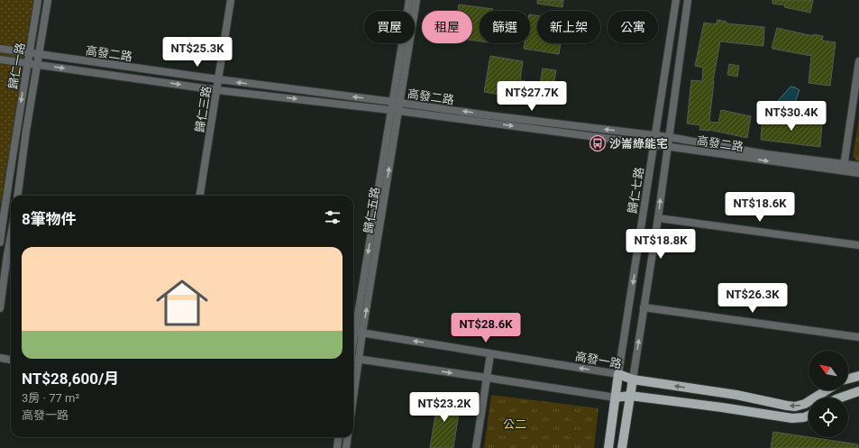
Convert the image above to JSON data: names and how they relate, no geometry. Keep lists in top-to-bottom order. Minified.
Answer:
{"streets":{"main road":["歸仁七路","高發一路"],"street":["高發二路","歸仁一路","歸仁三路","歸仁五路"]},"crossings":[["高發二路","歸仁一路"],["高發二路","歸仁三路"],["高發二路","歸仁七路"],["高發二路","歸仁五路"],["歸仁七路","高發一路"],["歸仁五路","高發一路"]],"parks":["公二"],"places":{"bus stop":["沙崙綠能宅"]},"north":"top left","page":{"chip":["買屋","租屋","篩選","新上架","公寓"],"price":["NT$25.3K","NT$27.7K","NT$30.4K","NT$18.6K","NT$18.8K","NT$26.3K","NT$28.6K","NT$23.2K"],"heading":"8筆物件","list":[{"name":"NT$28,600/月","note":"3房 · 77 m² · 高發一路"}]}}
